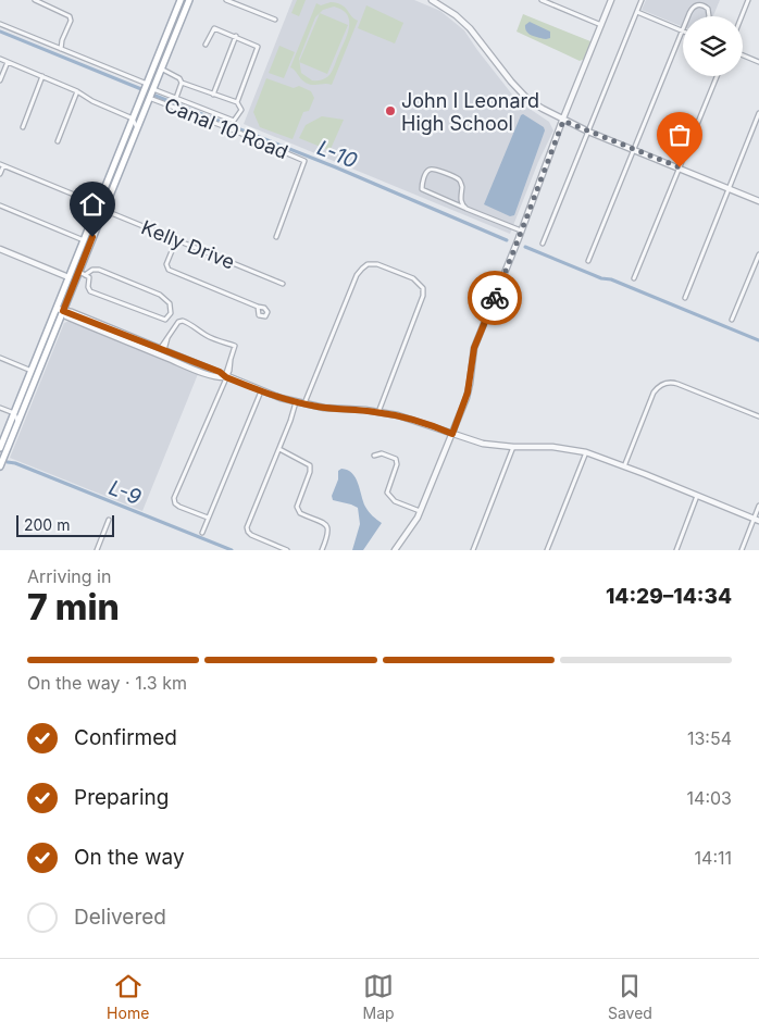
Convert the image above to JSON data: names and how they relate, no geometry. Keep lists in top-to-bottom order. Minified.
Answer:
{"streets":{"street":["Canal 10 Road","Kelly Drive"]},"water":["L-10","L-9"],"places":["John I Leonard High School"],"scale_bar":"200 m","page":{"scale":"200 m","heading":["7 min","Arriving in","14:29–14:34"],"bar":"On the way · 1.3 km","list":[["Confirmed","13:54"],["Preparing","14:03"],["On the way","14:11"],"Delivered"],"tabs":["Home","Map","Saved"]}}
